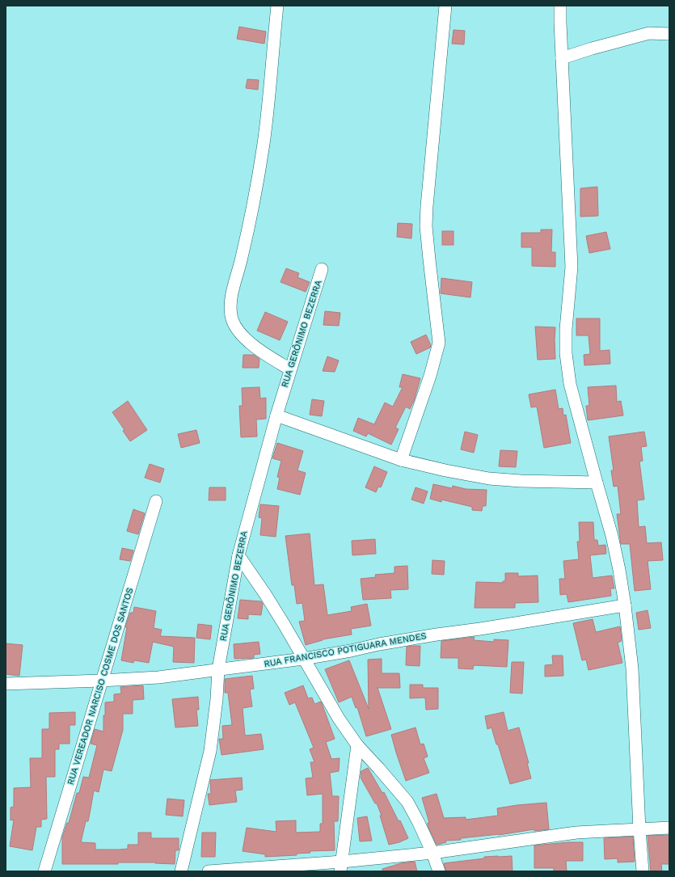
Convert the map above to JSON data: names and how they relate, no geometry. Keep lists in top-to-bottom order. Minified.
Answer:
{"streets":{"street":["RUA GERÔNIMO BEZERRA","RUA FRANCISCO POTIGUARA MENDES","RUA VEREADOR NARCISO COSME DOS SANTOS"]},"crossings":[["RUA GERÔNIMO BEZERRA","RUA FRANCISCO POTIGUARA MENDES"],["RUA FRANCISCO POTIGUARA MENDES","RUA VEREADOR NARCISO COSME DOS SANTOS"]]}
